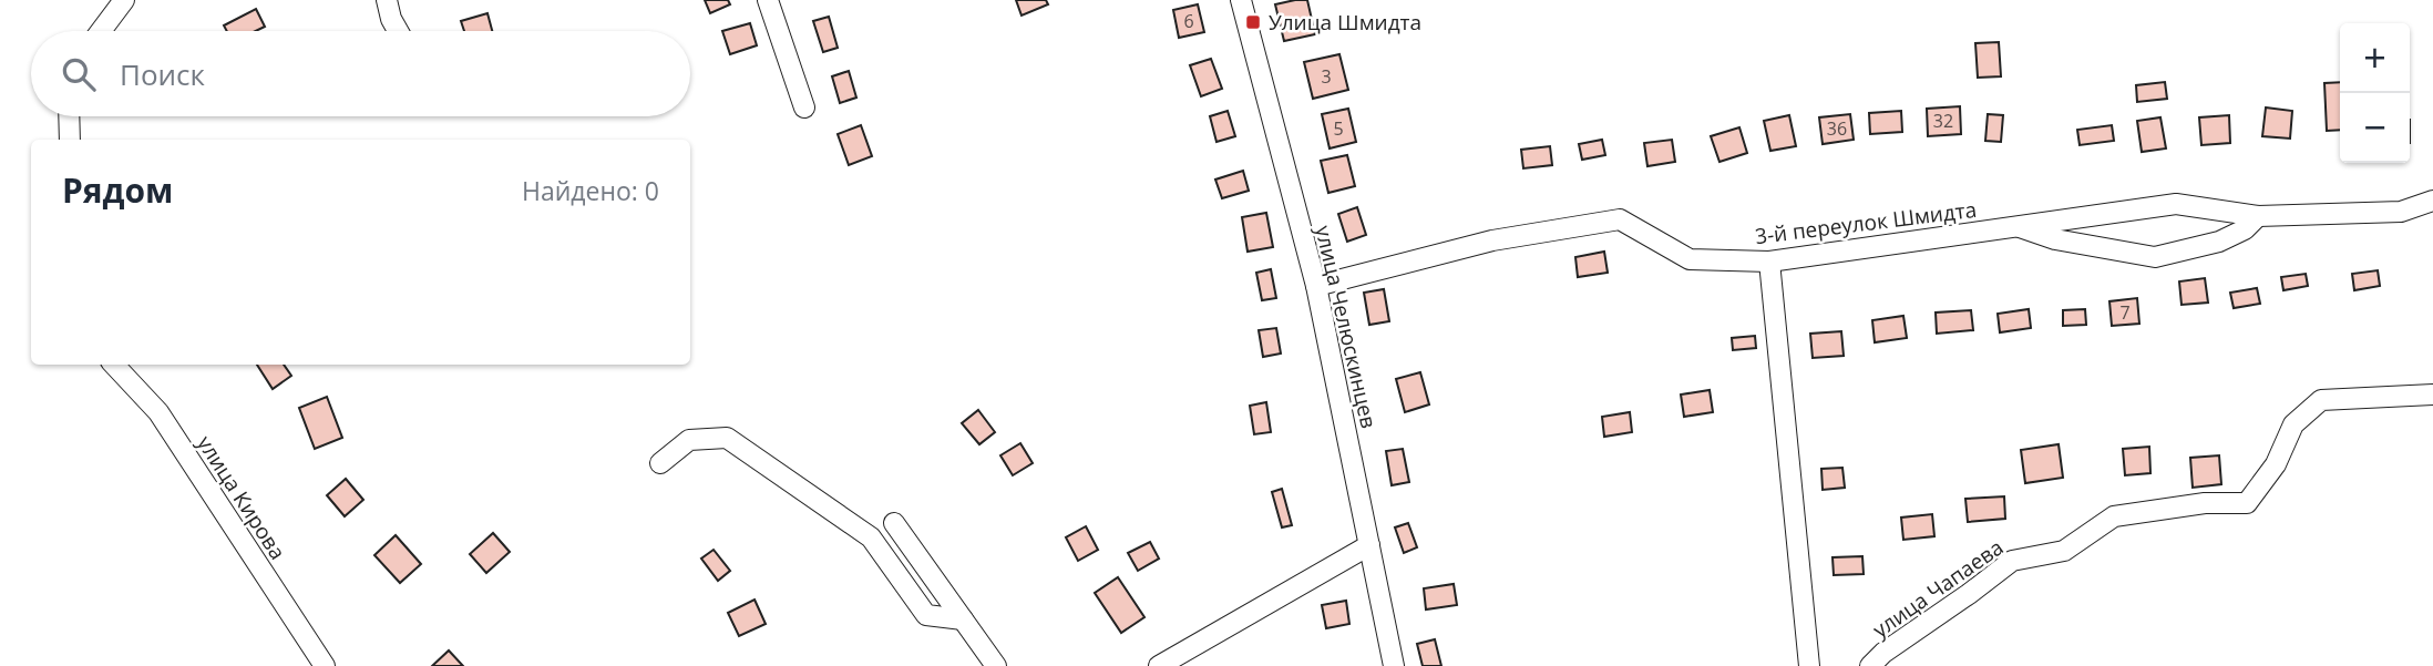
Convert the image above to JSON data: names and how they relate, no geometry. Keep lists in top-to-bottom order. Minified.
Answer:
{"streets":{"street":["3-й переулок Шмидта","улица Челюскинцев","улица Кирова","улица Чапаева"]},"crossings":[["3-й переулок Шмидта","улица Челюскинцев"]],"places":{"transit":["Улица Шмидта"]},"house_numbers":["6","3","32","5","36","7"],"page":{"map_buttons":["+","−"],"search":"Поиск","heading":["Рядом","Найдено: 0"]}}
